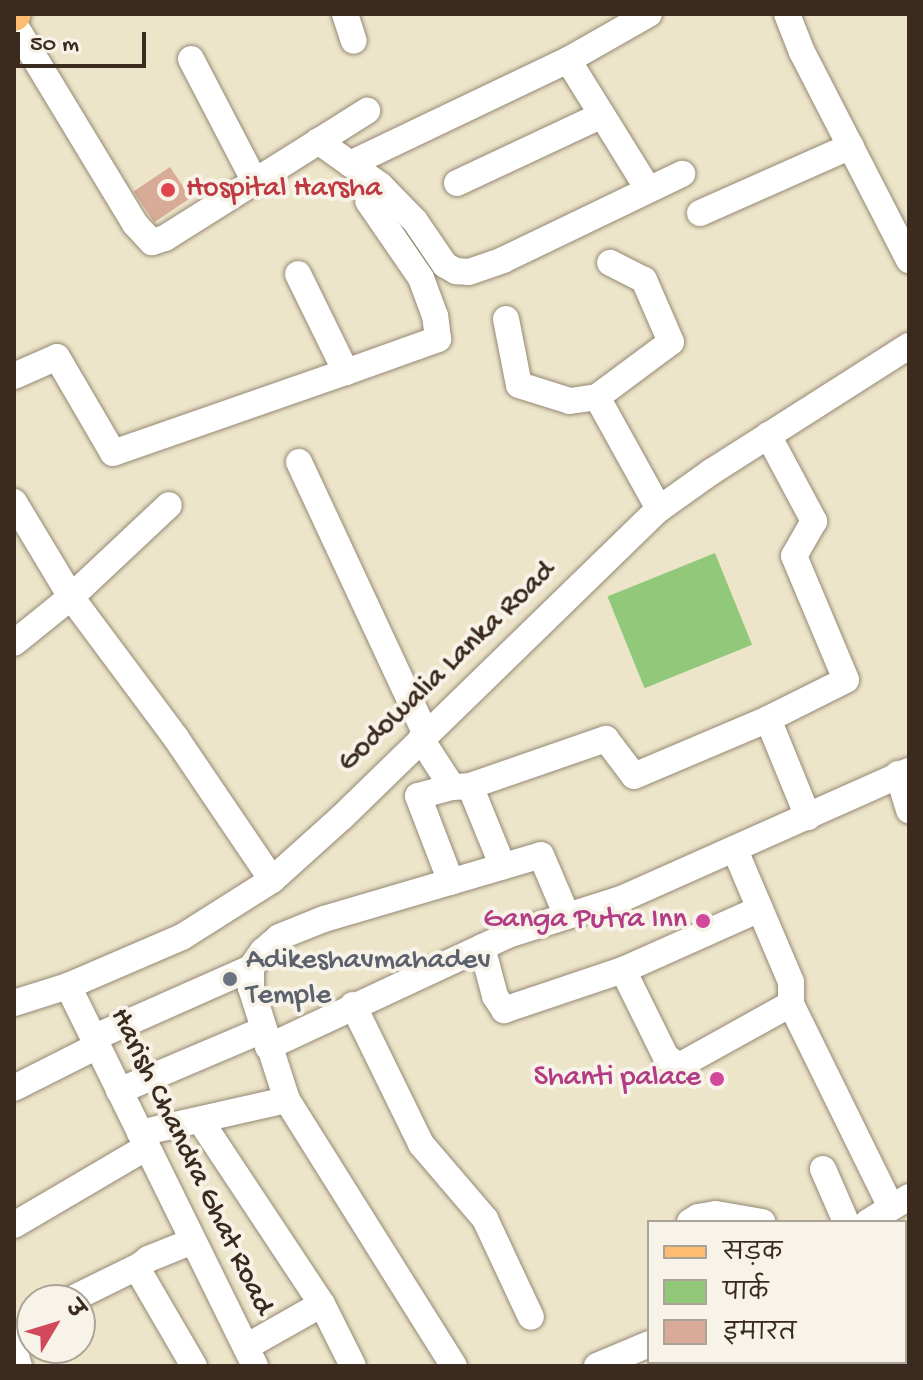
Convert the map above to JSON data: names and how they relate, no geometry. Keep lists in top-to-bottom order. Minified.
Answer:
{"streets":{"street":["Godowalia Lanka Road","Harish Chandra Ghat Road"]},"crossings":[["Godowalia Lanka Road","Harish Chandra Ghat Road"]],"places":["Hospital Harsha","Ganga Putra Inn","Adikeshavmahadev Temple","Shanti palace"],"legend":["सड़क","पार्क","इमारत"],"scale_bar":"50 m","north":"top right"}
